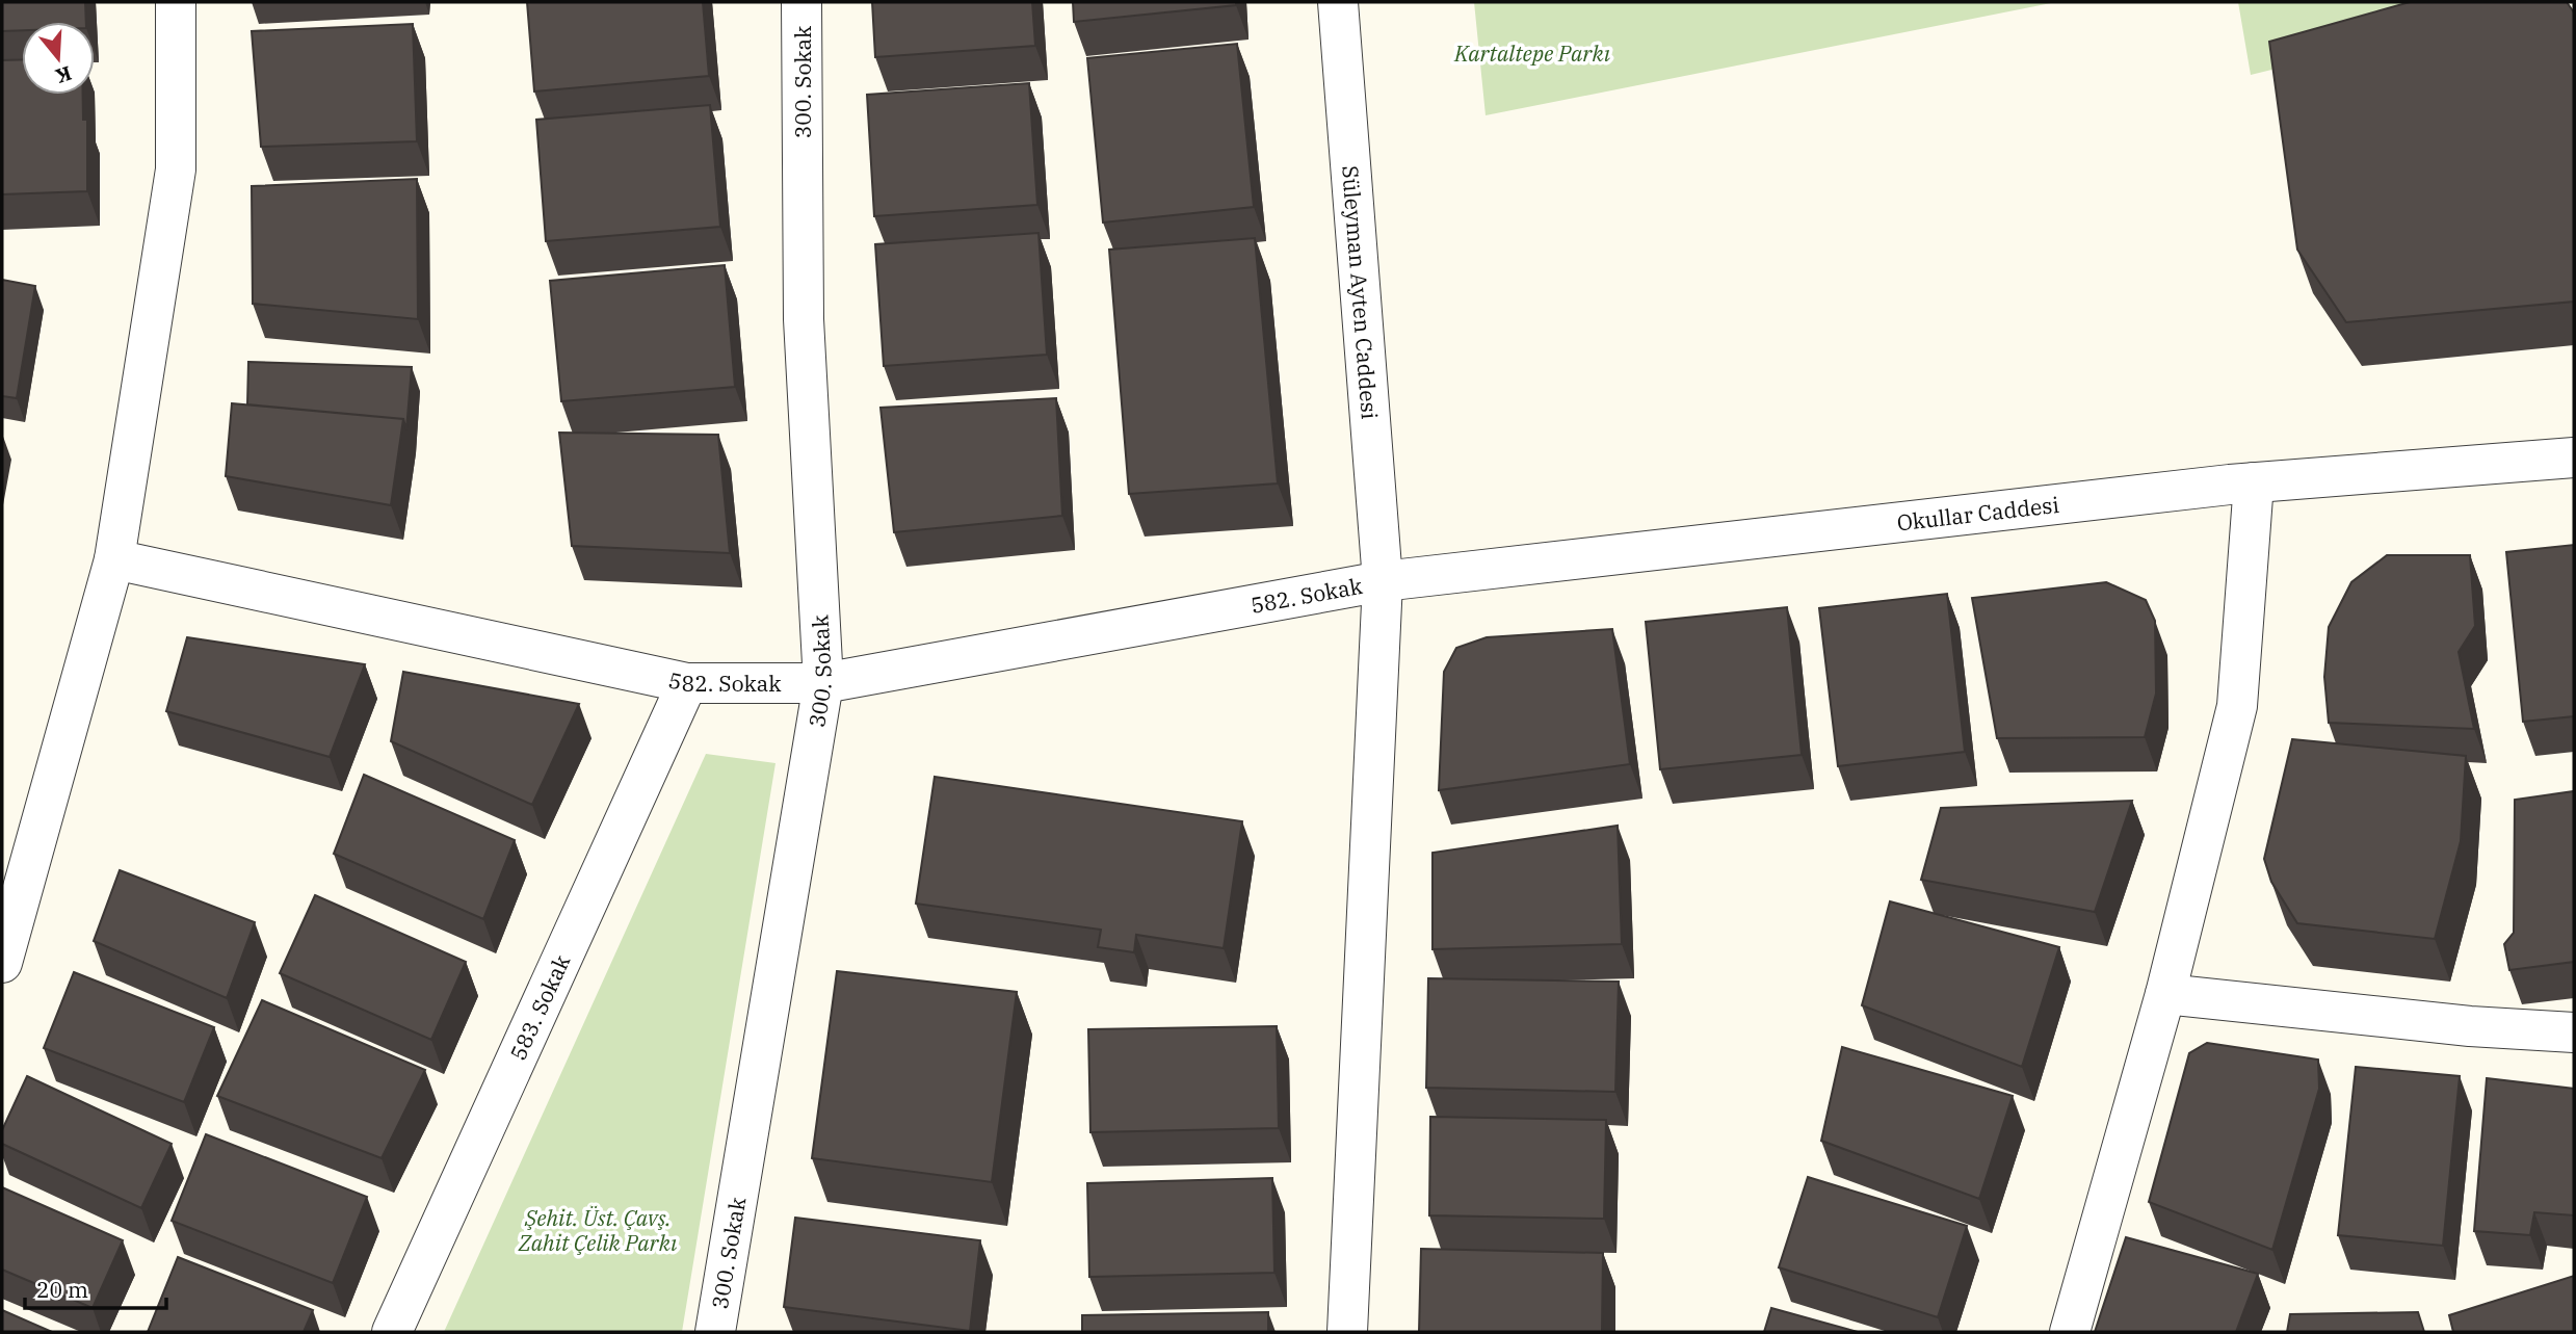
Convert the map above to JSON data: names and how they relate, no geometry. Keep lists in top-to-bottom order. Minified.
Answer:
{"streets":{"street":["300. Sokak","Süleyman Ayten Caddesi","Okullar Caddesi","582. Sokak","583. Sokak"]},"crossings":[["300. Sokak","582. Sokak"],["Süleyman Ayten Caddesi","Okullar Caddesi"],["Süleyman Ayten Caddesi","582. Sokak"],["Okullar Caddesi","582. Sokak"],["582. Sokak","583. Sokak"]],"parks":["Kartaltepe Parkı","Şehit. Üst. Çavş. Zahit Çelik Parkı"],"scale_bar":"20 m","north":"bottom"}
